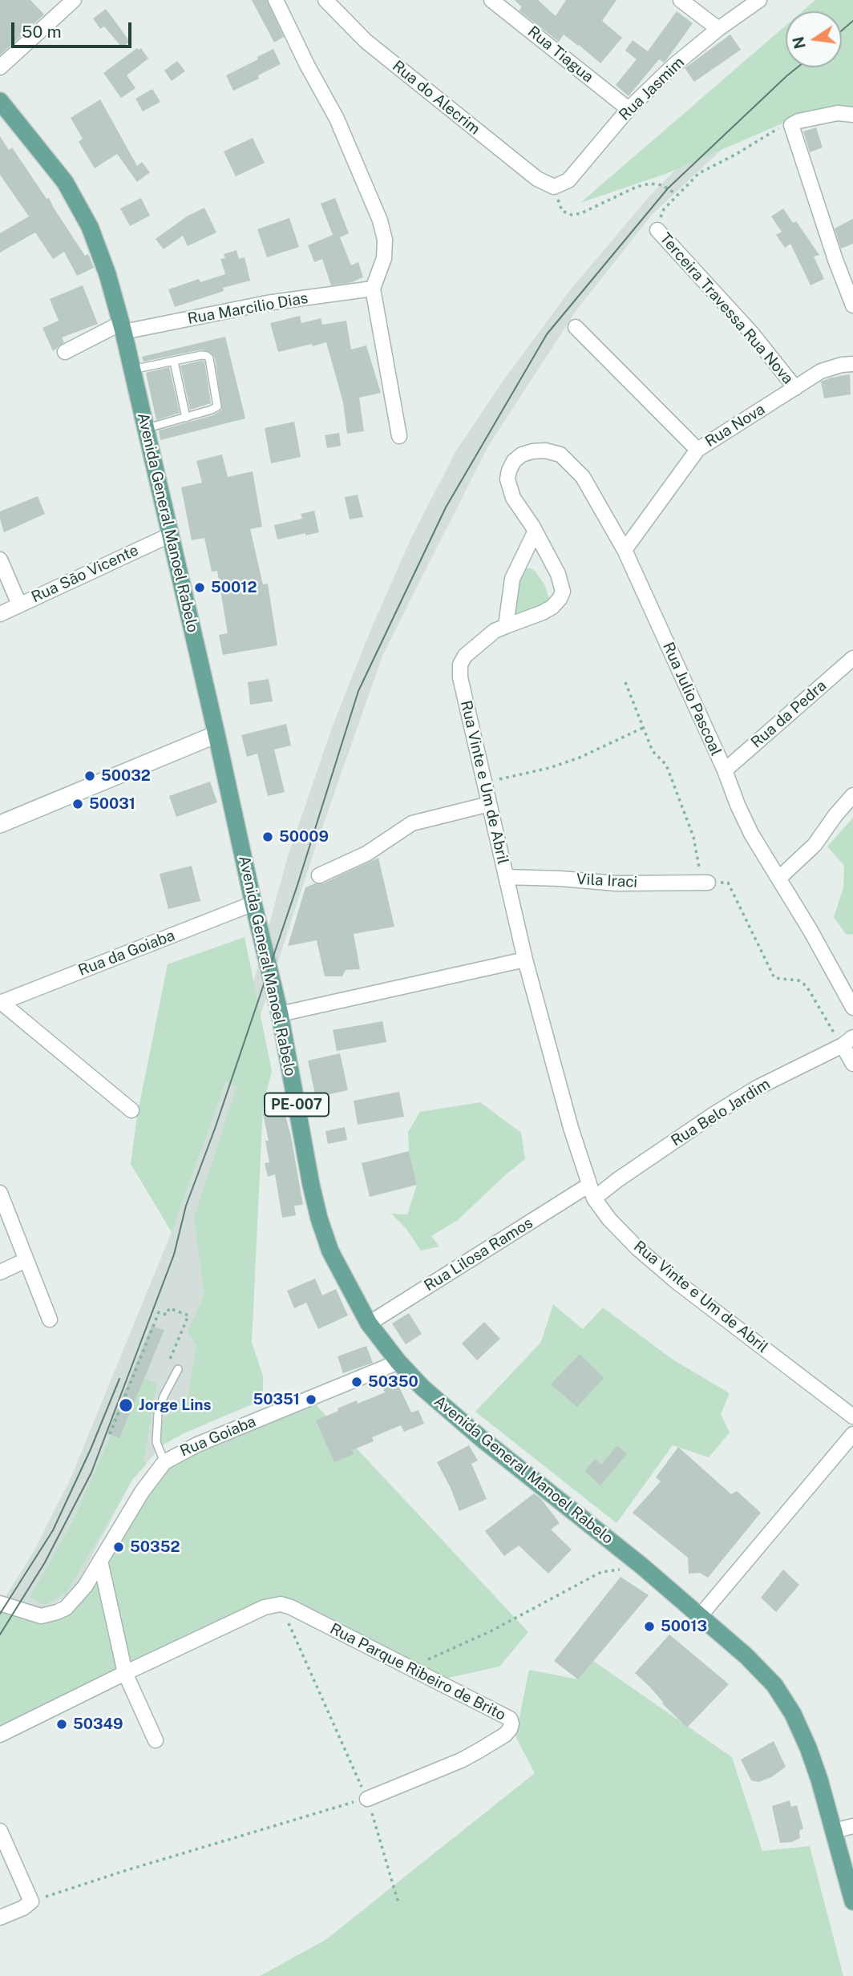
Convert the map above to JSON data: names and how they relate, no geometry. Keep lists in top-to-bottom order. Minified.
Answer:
{"streets":{"main road":["Avenida General Manoel Rabelo","PE-007"],"street":["Rua Tiagua","Rua Jasmim","Rua do Alecrim","Rua Marcilio Dias","Terceira Travessa Rua Nova","Rua Nova","Rua São Vicente","Rua Julio Pascoal","Rua da Pedra","Rua Vinte e Um de Abril","Vila Iraci","Rua da Goiaba","Rua Belo Jardim","Rua Lilosa Ramos","Rua Goiaba","Rua Parque Ribeiro de Brito"]},"crossings":[["Rua Tiagua","Rua Jasmim"],["Rua Jasmim","Rua do Alecrim"],["Rua Marcilio Dias","Avenida General Manoel Rabelo"],["Terceira Travessa Rua Nova","Rua Nova"],["Rua Nova","Rua Julio Pascoal"],["Avenida General Manoel Rabelo","Rua São Vicente"],["Avenida General Manoel Rabelo","Rua da Goiaba"],["Avenida General Manoel Rabelo","Rua Lilosa Ramos"],["Avenida General Manoel Rabelo","Rua Goiaba"],["Rua Julio Pascoal","Rua da Pedra"],["Rua Julio Pascoal","Rua Vinte e Um de Abril"],["Rua Vinte e Um de Abril","Vila Iraci"],["Rua Vinte e Um de Abril","Rua Belo Jardim"],["Rua Vinte e Um de Abril","Rua Lilosa Ramos"],["Rua Belo Jardim","Rua Lilosa Ramos"]],"places":["50012","50032","50031","50009","50350","50351","Jorge Lins","50352","50013","50349"],"scale_bar":"50 m","north":"left"}
